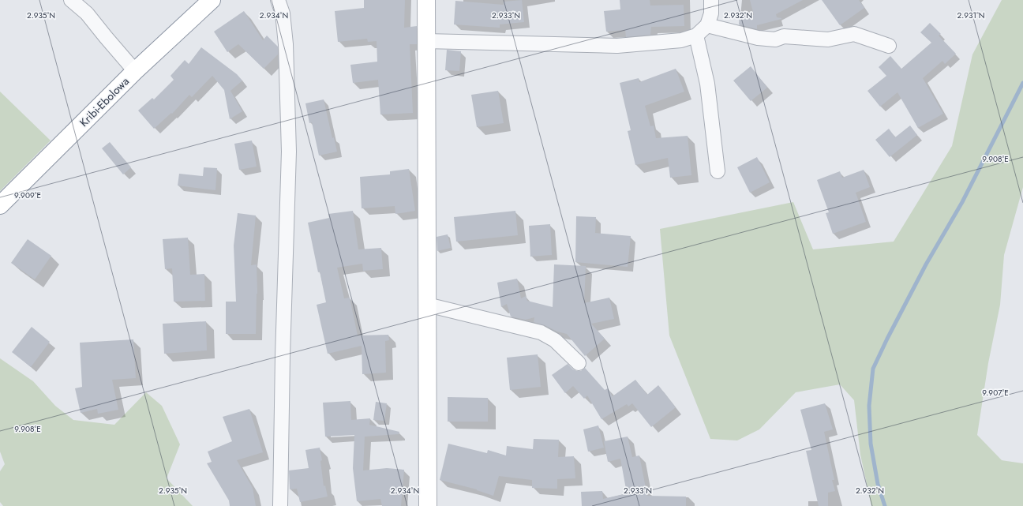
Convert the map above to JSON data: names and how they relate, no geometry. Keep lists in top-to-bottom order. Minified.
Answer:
{"streets":{"main road":["Kribi-Ebolowa"]},"coordinates":["2.934°N","2.932°N","2.931°N","2.935°N","2.933°N","9.908°E","9.909°E","9.907°E"]}
